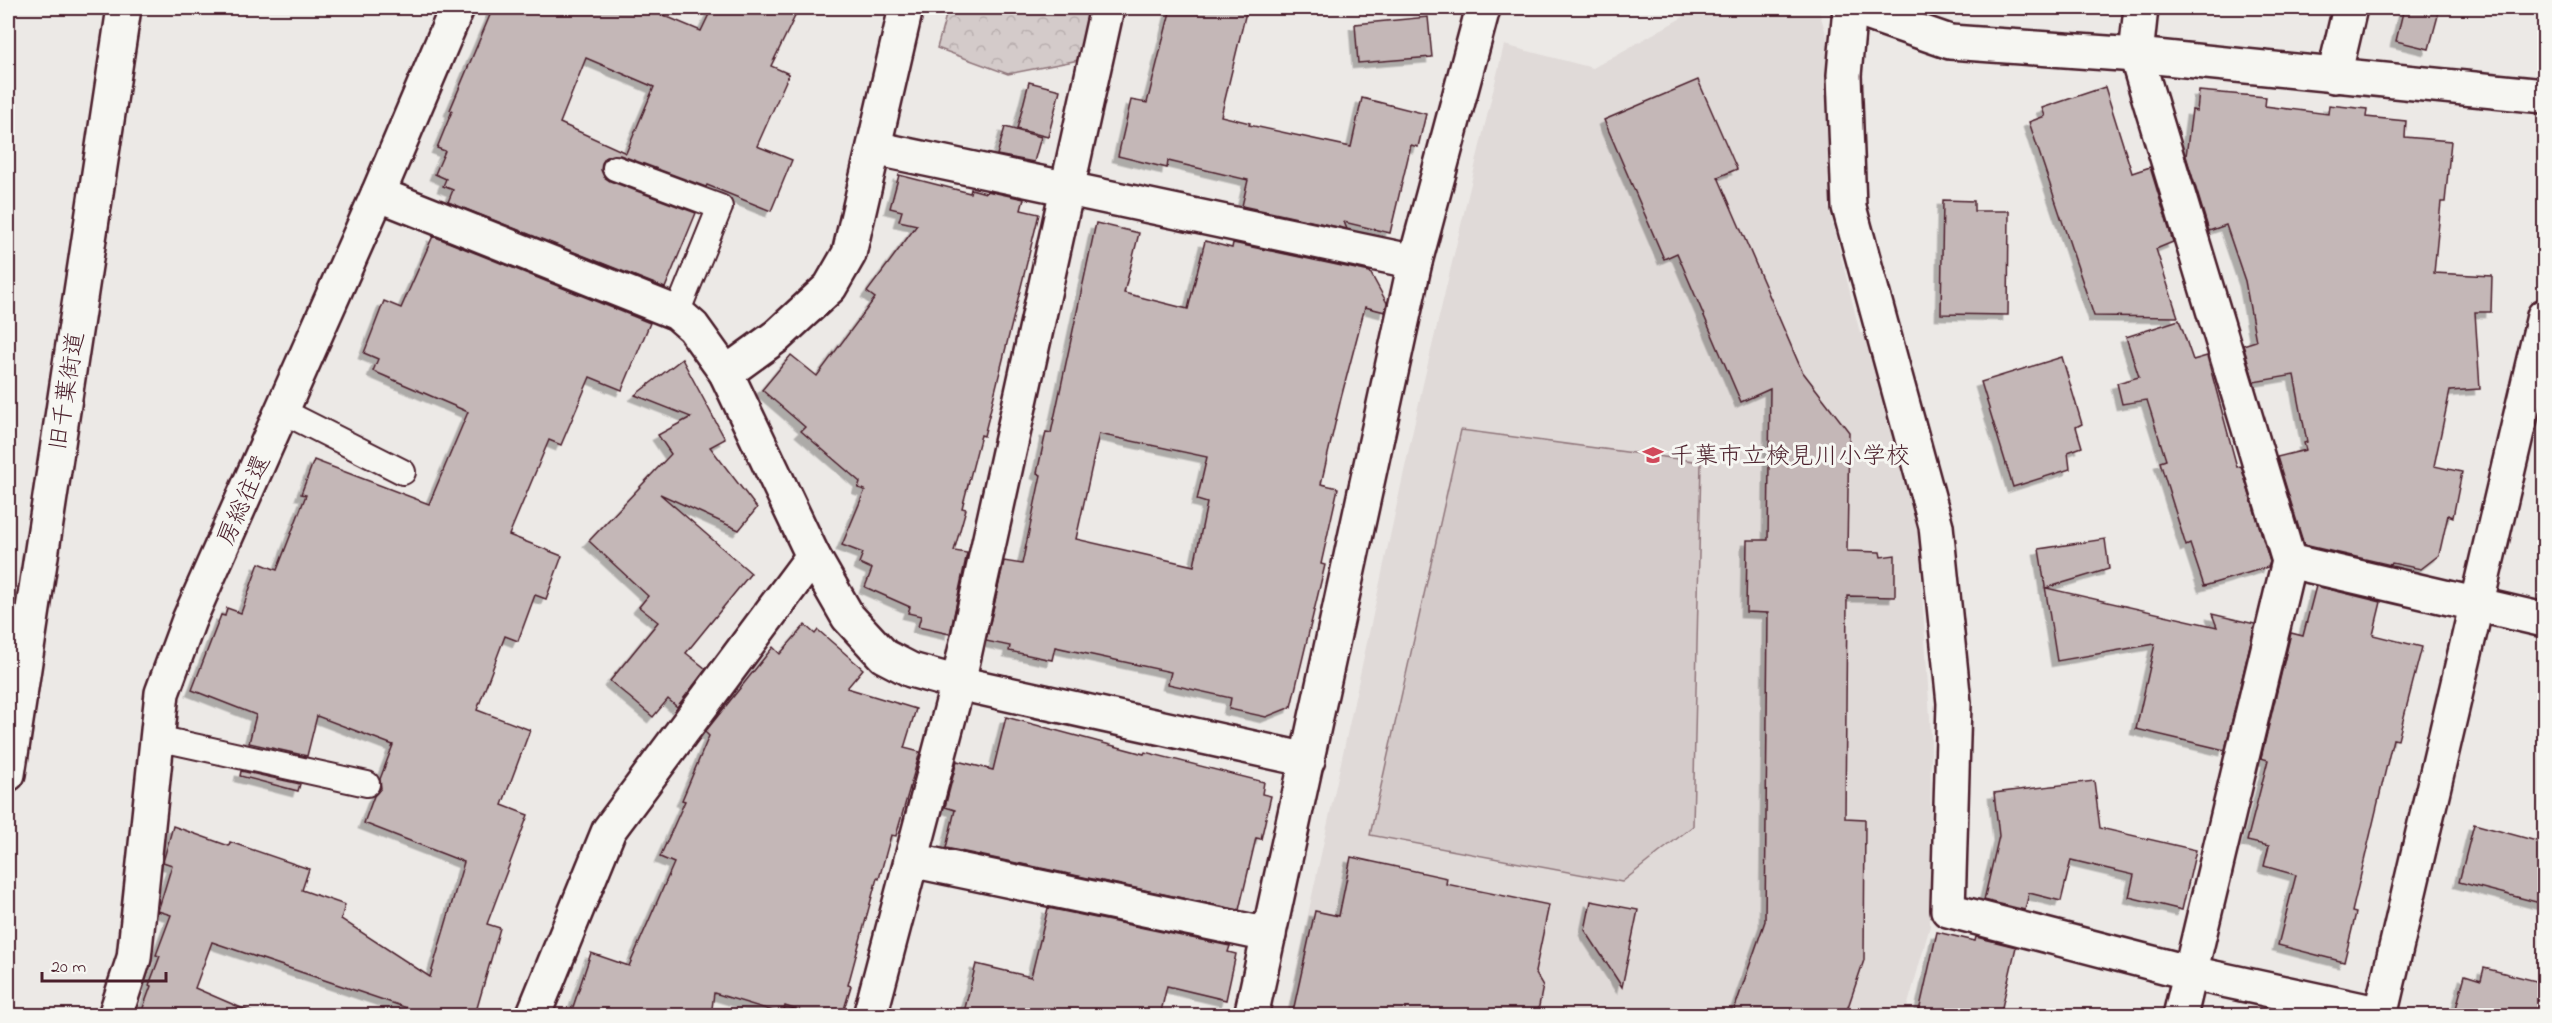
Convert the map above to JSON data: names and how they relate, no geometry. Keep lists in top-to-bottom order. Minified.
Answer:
{"streets":{"street":["旧千葉街道","房総往還"]},"places":{"school or university":["千葉市立検見川小学校"]},"scale_bar":"20 m"}
